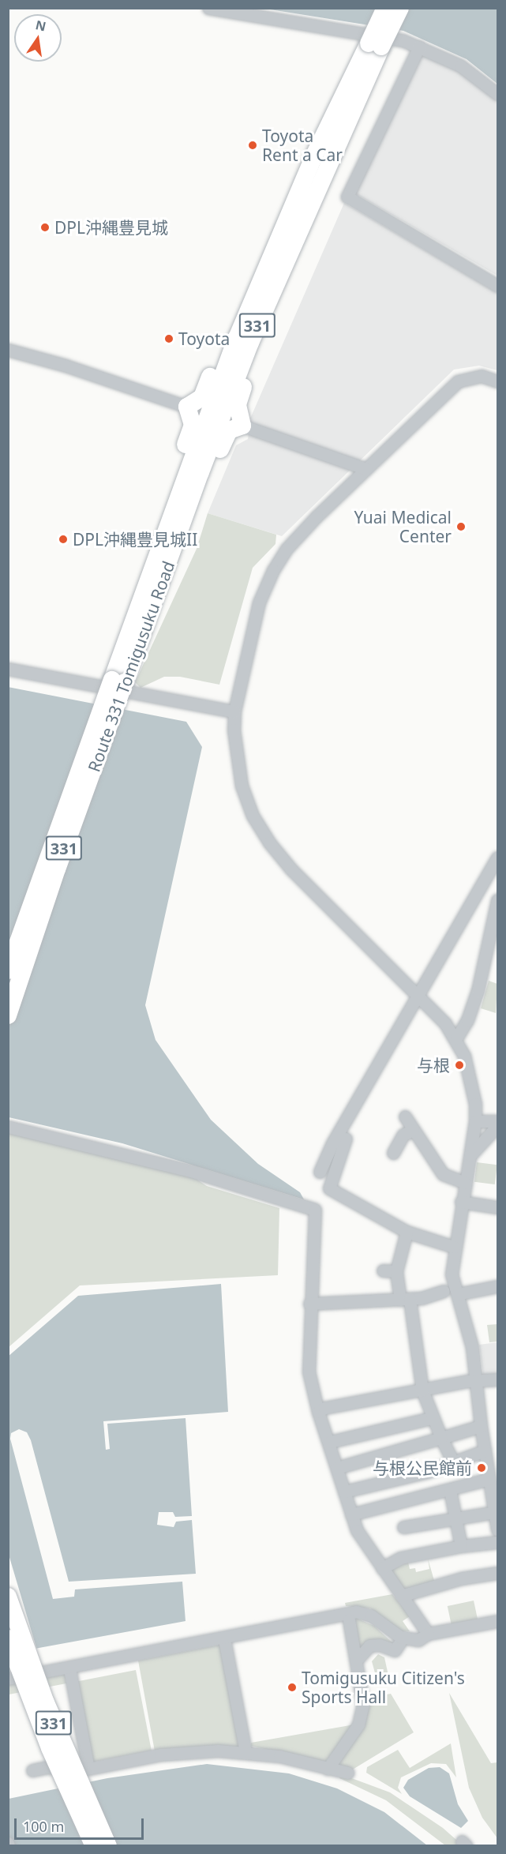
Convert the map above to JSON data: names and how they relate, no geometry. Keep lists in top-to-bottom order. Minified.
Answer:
{"streets":{"highway":["331","Route 331 Tomigusuku Road"]},"places":["Toyota Rent a Car","DPL沖縄豊見城","Toyota","Yuai Medical Center","DPL沖縄豊見城II","与根","与根公民館前","Tomigusuku Citizen's Sports Hall"],"scale_bar":"100 m","north":"top"}
